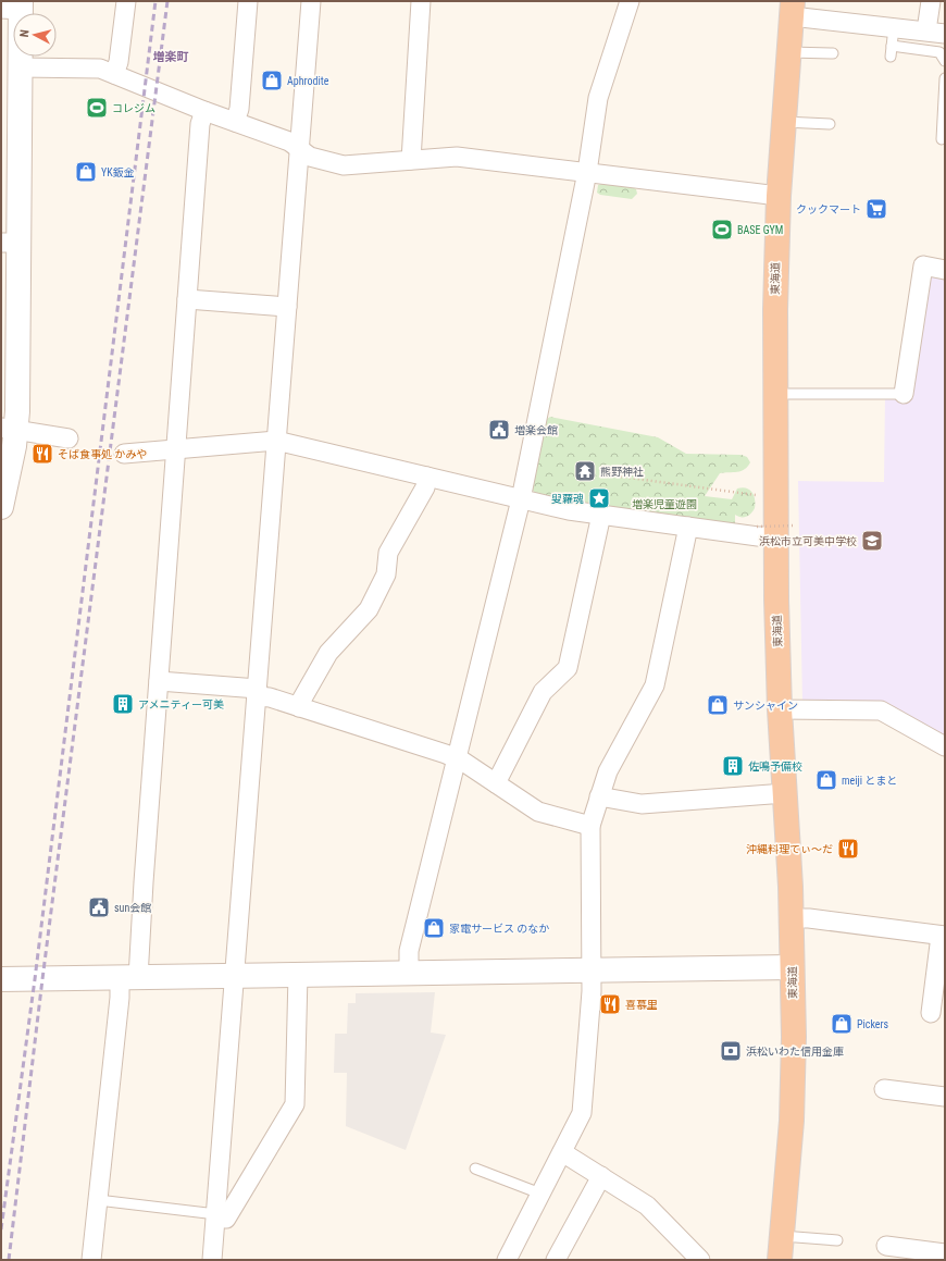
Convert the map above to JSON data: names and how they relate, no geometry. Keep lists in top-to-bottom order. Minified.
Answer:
{"streets":{"highway":["東海道"]},"districts":["増楽町"],"parks":["増楽児童遊園"],"places":{"shop":["Aphrodite","YK鈑金","サンシャイン","meiji とまと","家電サービス のなか","Pickers"],"sports":["コレジム","BASE GYM"],"supermarket":["クックマート"],"public building":["増楽会館","sun会館"],"restaurant":["そば食事処 かみや","沖縄料理てぃ〜だ","喜慕里"],"temple":["熊野神社"],"place":["叟蘿魂"],"school or university":["浜松市立可美中学校"],"building":["アメニティー可美","佐鳴予備校"],"bank":["浜松いわた信用金庫"]},"north":"left"}
